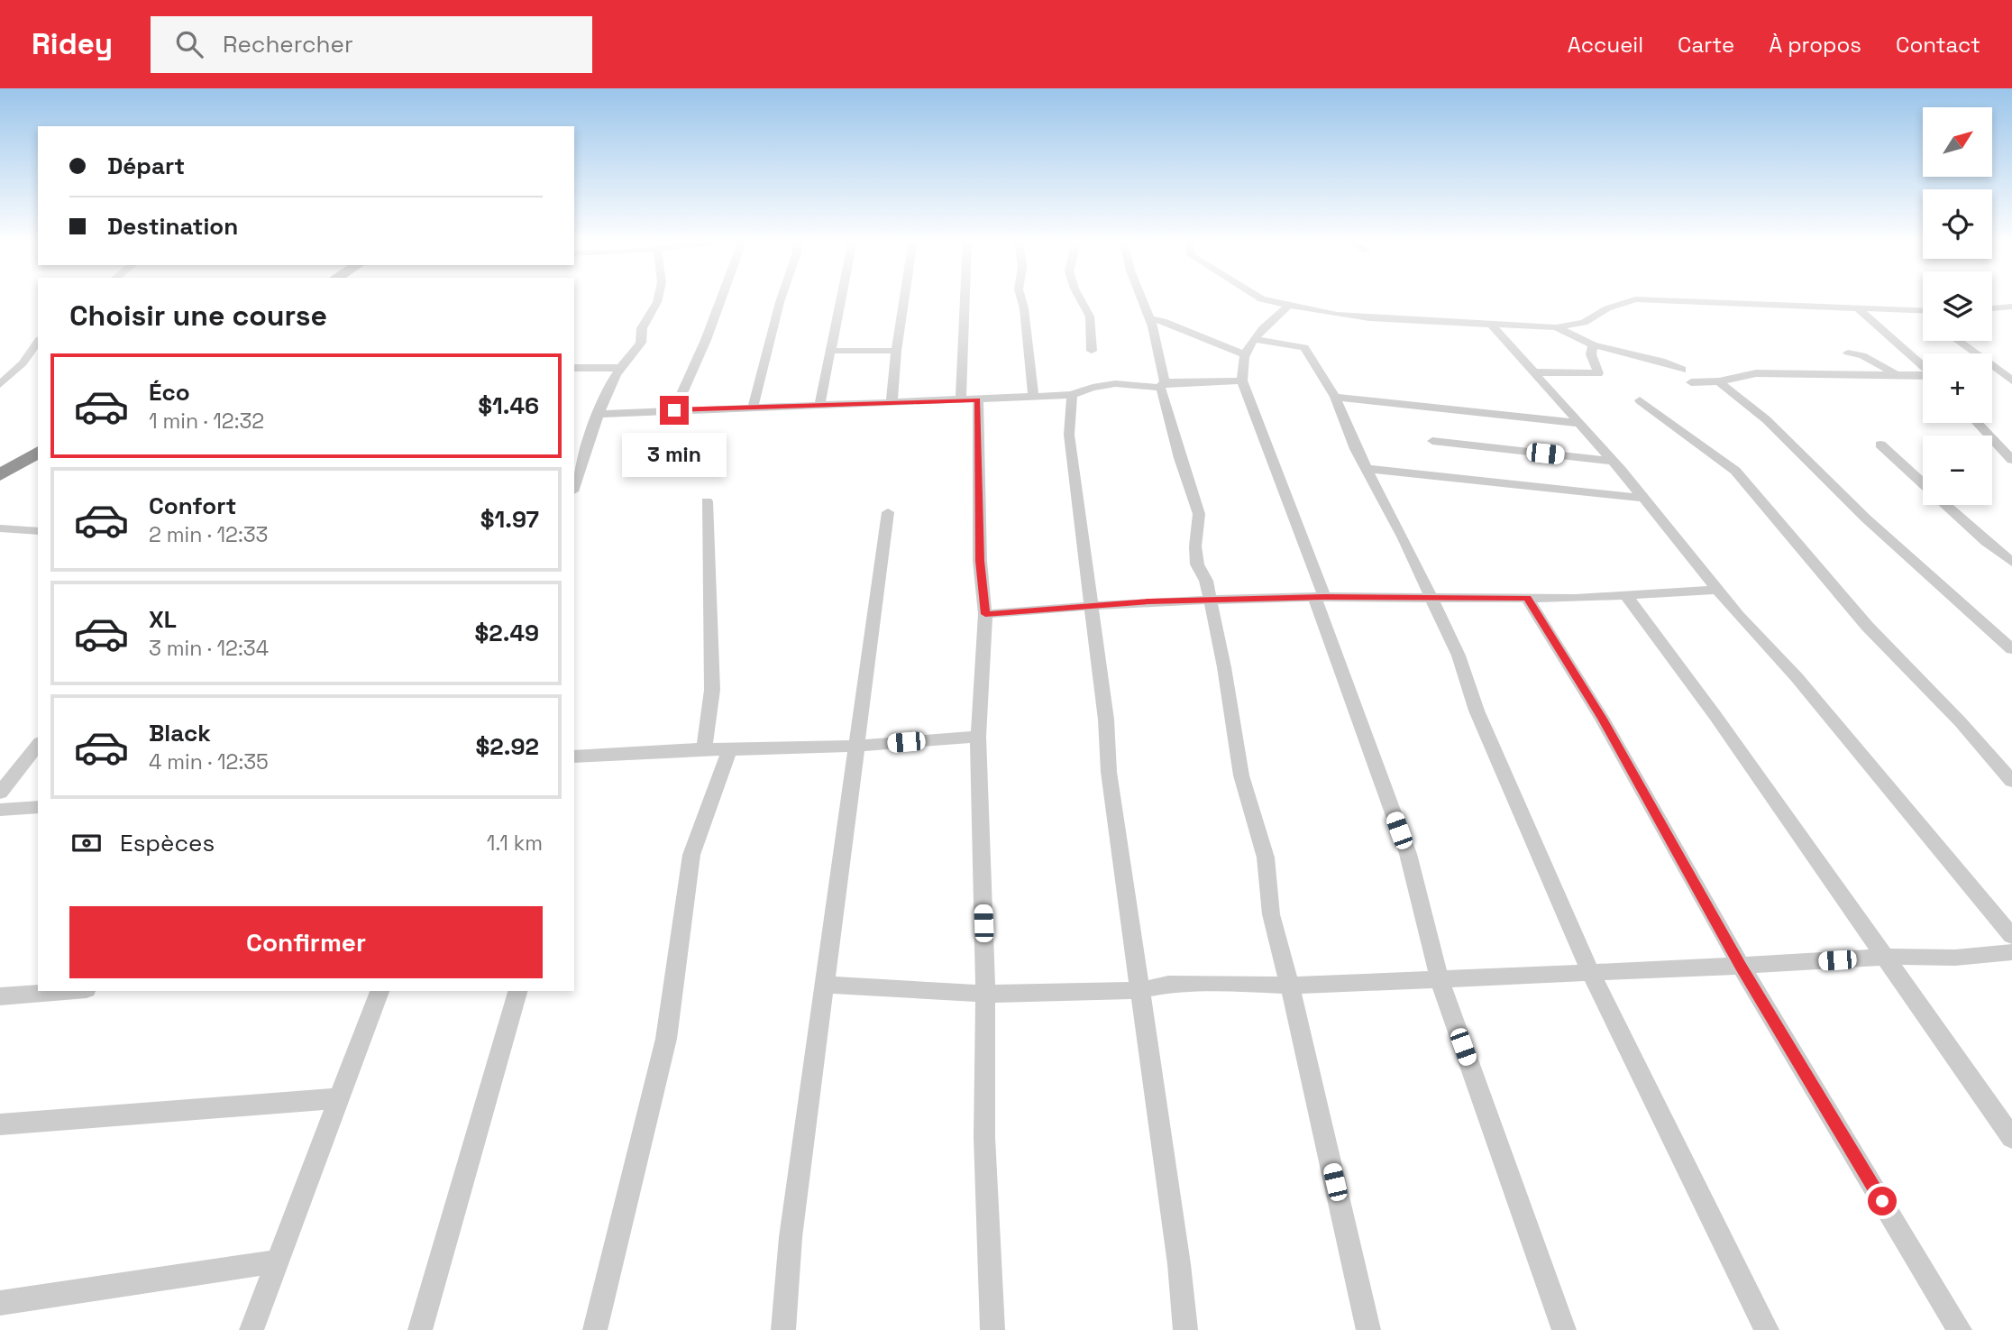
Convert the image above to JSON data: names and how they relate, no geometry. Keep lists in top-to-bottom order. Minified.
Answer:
{"north":"top right","page":{"header":"Ridey","search":"Rechercher","nav":["Accueil","Carte","À propos","Contact"],"map_buttons":["+","−"],"banner":["Départ","Destination"],"heading":"Choisir une course","list":[{"name":"Éco","note":"1 min · 12:32","value":"$1.46"},{"name":"Confort","note":"2 min · 12:33","value":"$1.97"},{"name":"XL","note":"3 min · 12:34","value":"$2.49"},{"name":"Black","note":"4 min · 12:35","value":"$2.92"}],"bubble":"3 min","pay":["Espèces","1.1 km"],"buttons":"Confirmer"}}
